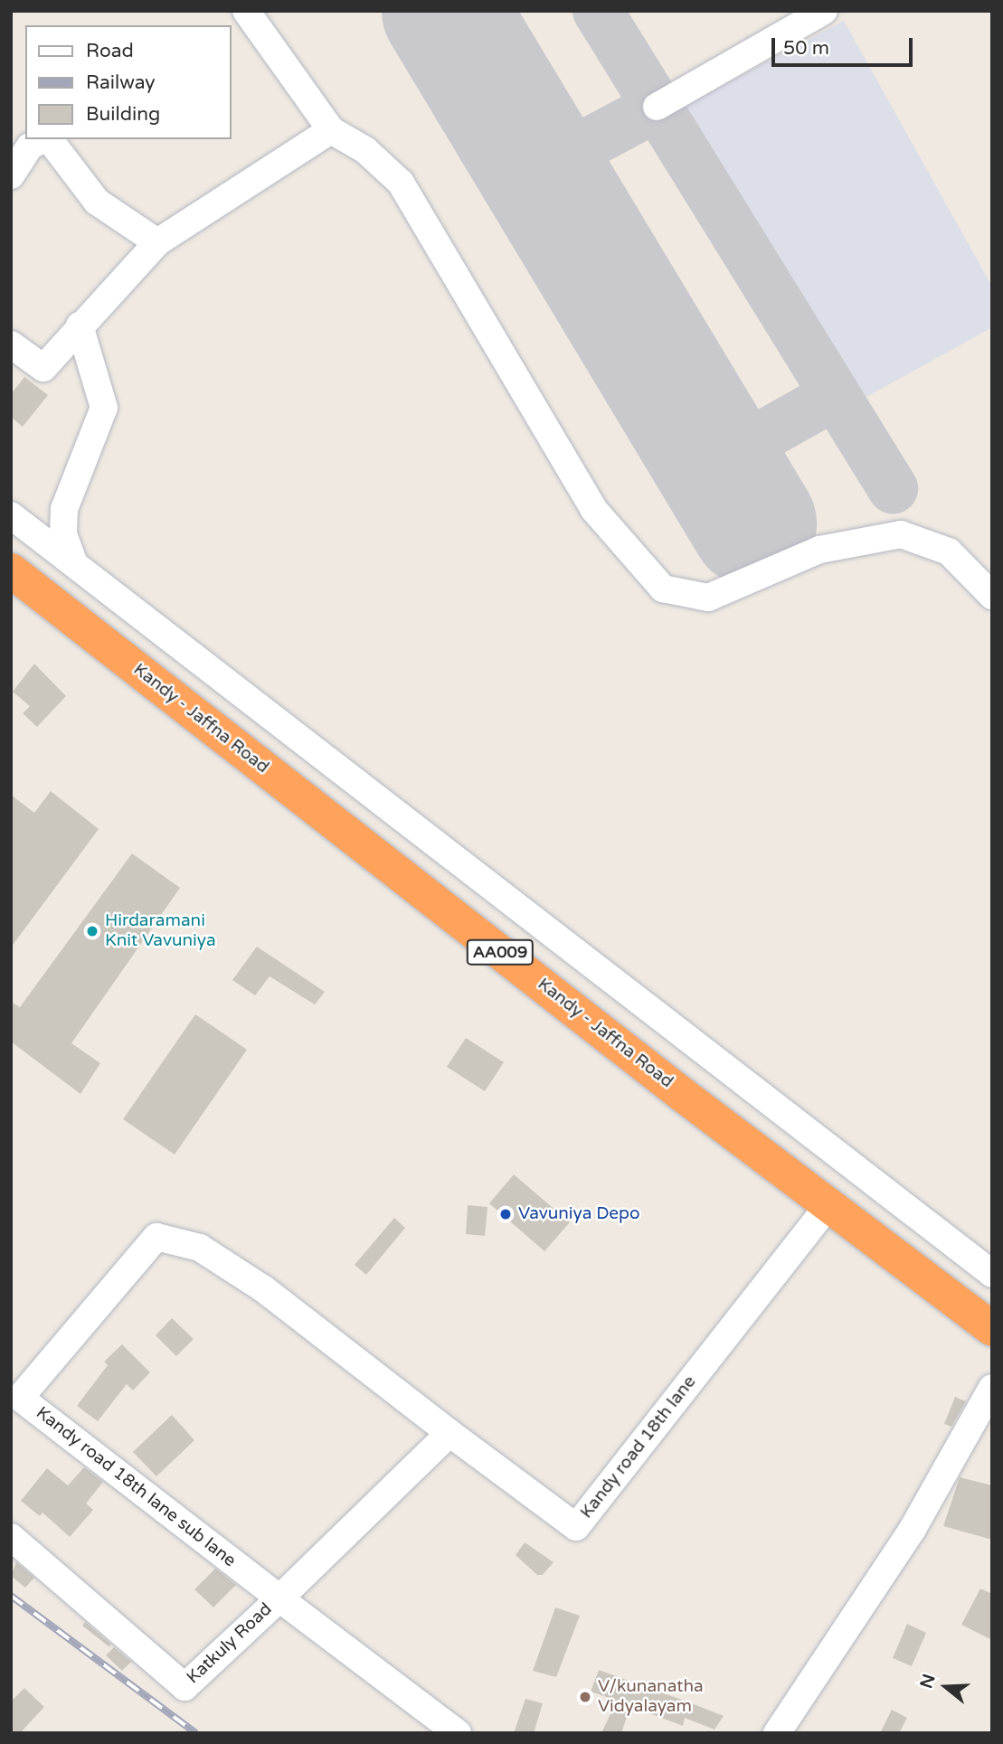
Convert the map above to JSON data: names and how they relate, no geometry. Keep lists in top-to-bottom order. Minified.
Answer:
{"streets":{"highway":["Kandy - Jaffna Road","AA009"],"street":["Kandy road 18th lane","Kandy road 18th lane sub lane","Katkuly Road"]},"crossings":[["Kandy - Jaffna Road","Kandy road 18th lane"],["Kandy road 18th lane","Kandy road 18th lane sub lane"],["Kandy road 18th lane sub lane","Katkuly Road"]],"places":["Hirdaramani Knit Vavuniya","Vavuniya Depo","V/kunanatha Vidyalayam"],"legend":["Road","Railway","Building"],"scale_bar":"50 m","north":"left"}
